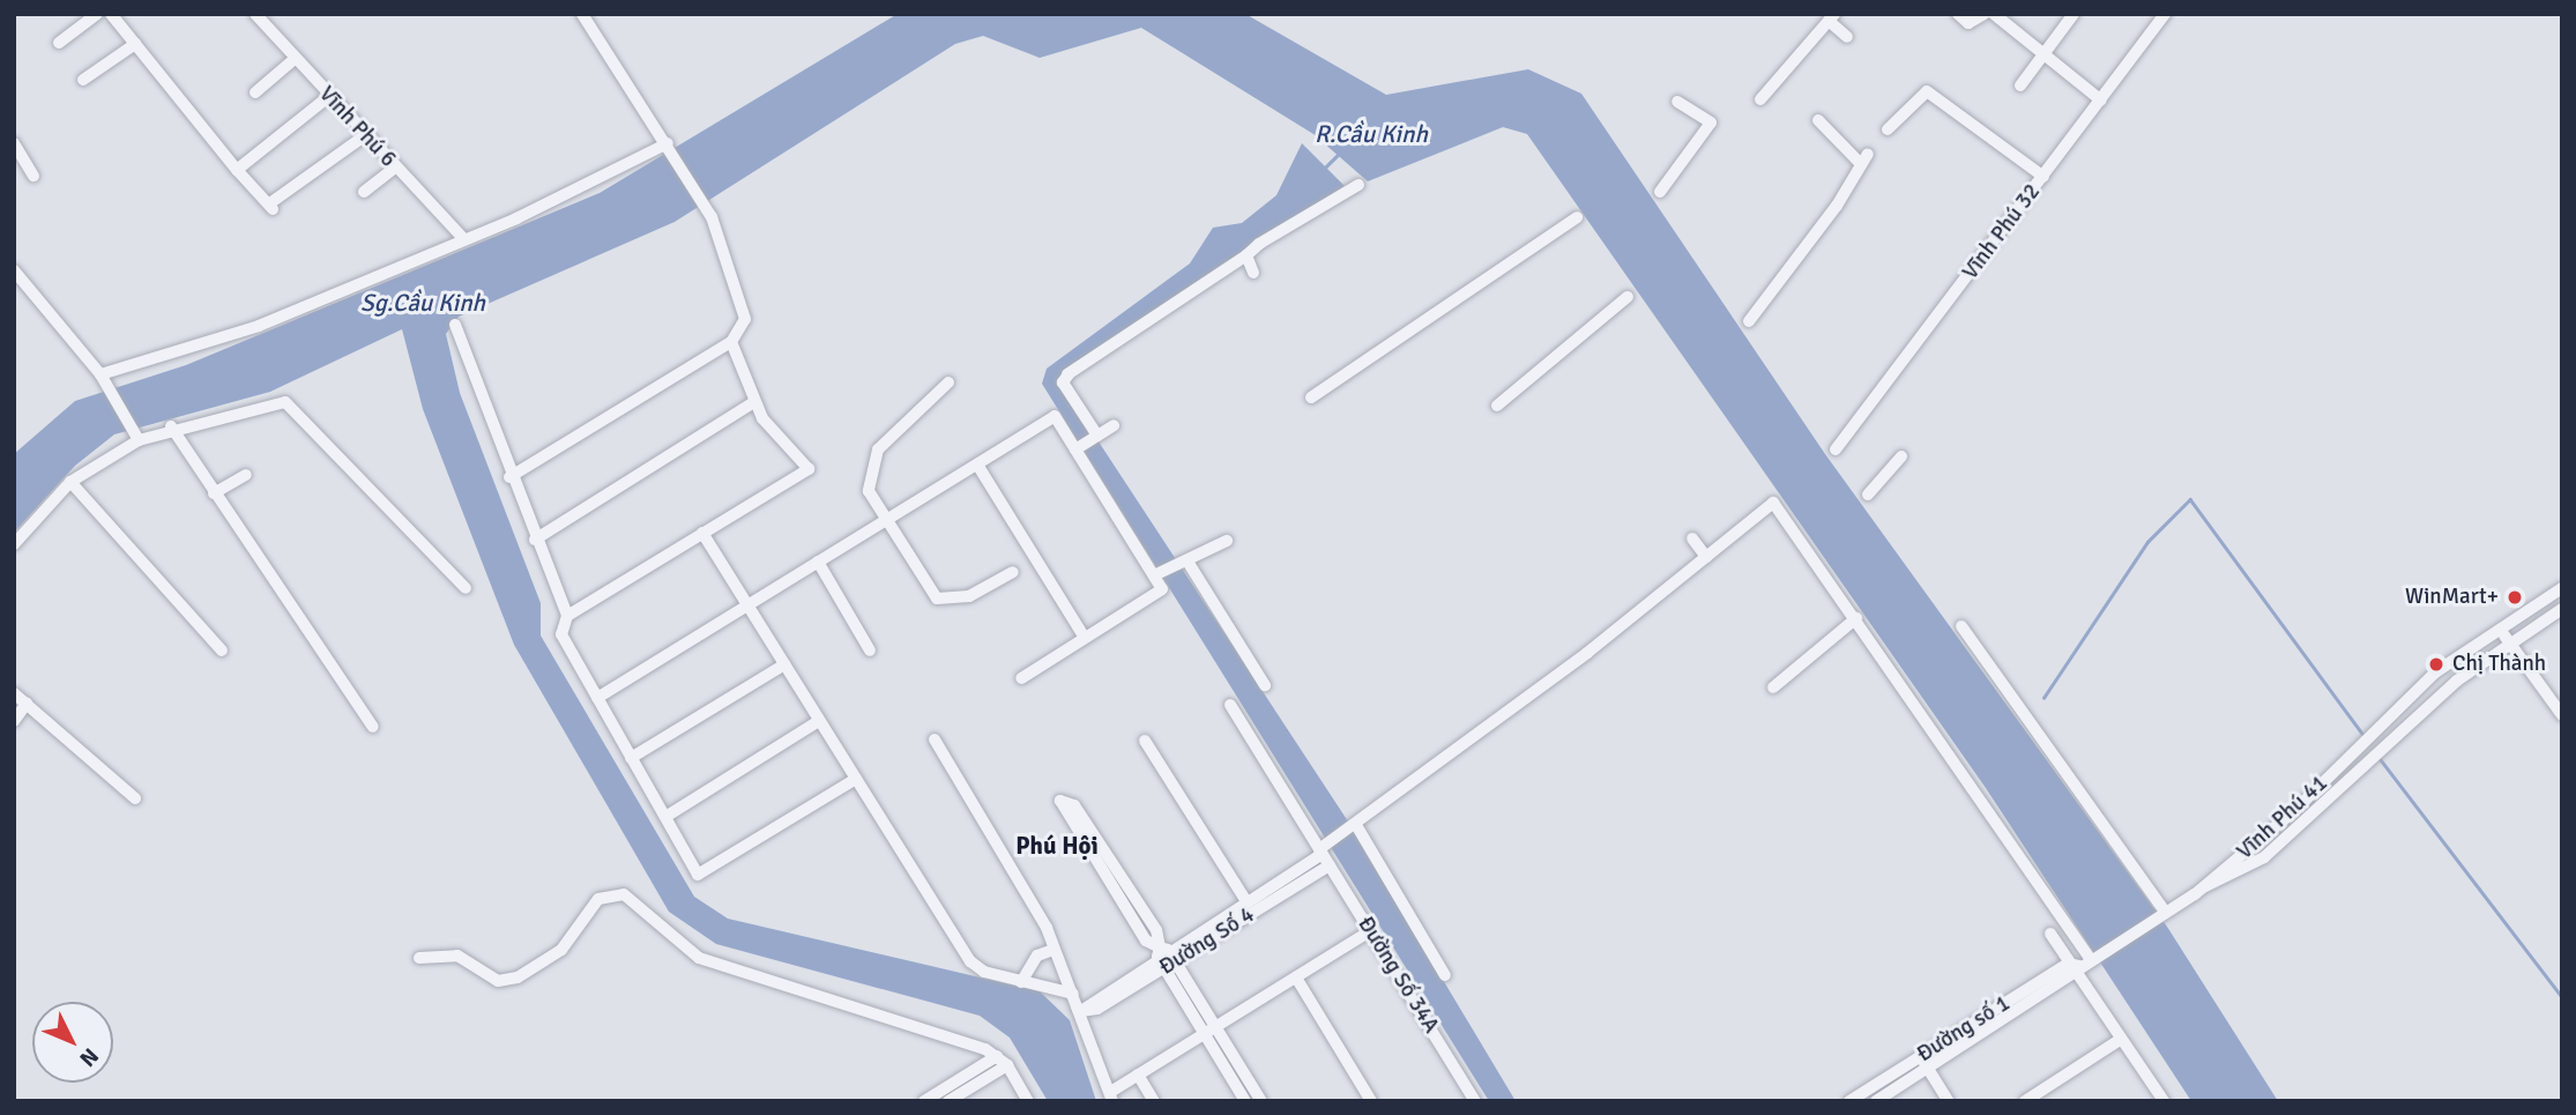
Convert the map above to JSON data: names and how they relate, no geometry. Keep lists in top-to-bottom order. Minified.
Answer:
{"streets":{"street":["Vĩnh Phú 6","Vĩnh Phú 32","Vĩnh Phú 41","Đường Số 4","Đường Số 34A","Đường số 1"]},"crossings":[["Vĩnh Phú 41","Đường số 1"],["Đường Số 4","Đường Số 34A"]],"districts":["Phú Hội"],"water":["R.Cầu Kinh","Sg.Cầu Kinh"],"places":["WinMart+","Chị Thành"],"north":"bottom right"}
